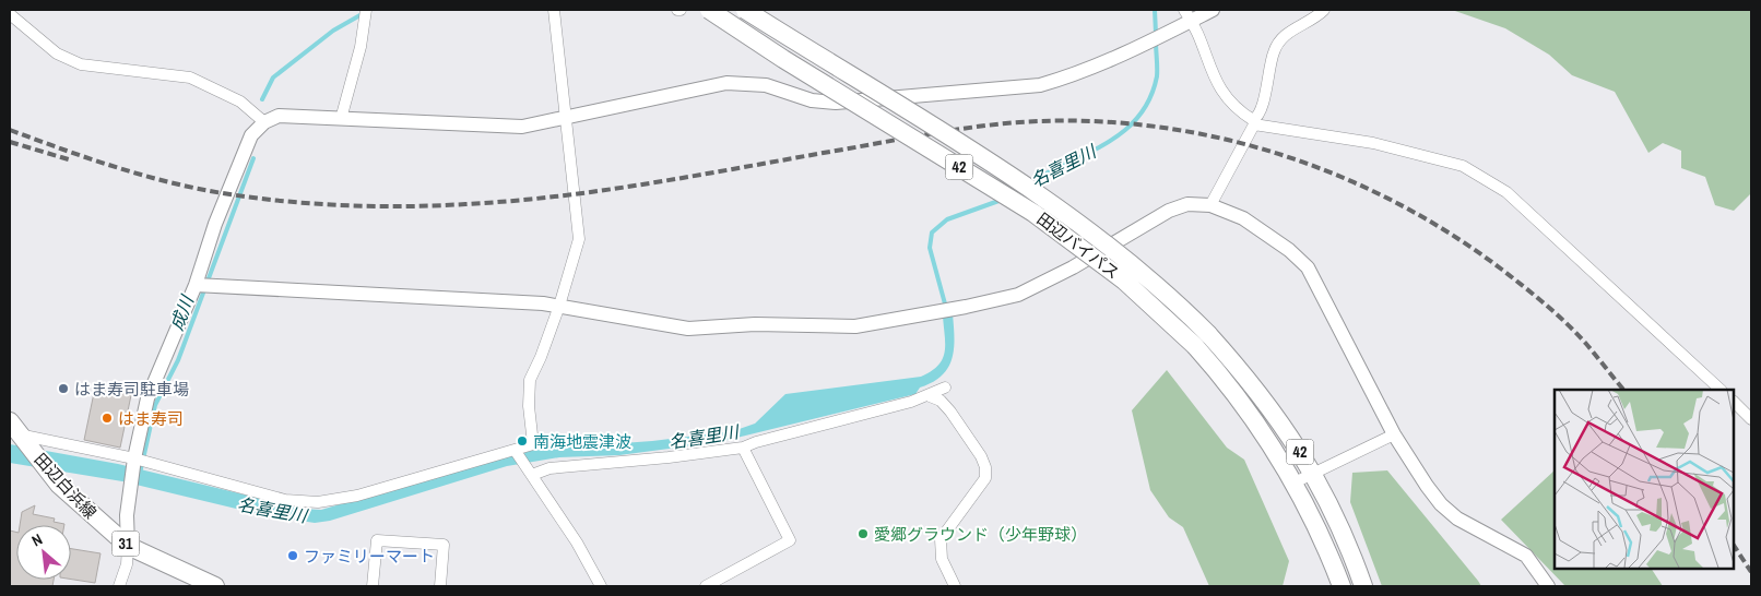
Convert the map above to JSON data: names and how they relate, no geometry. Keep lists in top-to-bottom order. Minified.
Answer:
{"streets":{"main road":["42","田辺バイパス","田辺白浜線","31"]},"water":["名喜里川","成川"],"places":["はま寿司駐車場","はま寿司","南海地震津波","愛郷グラウンド（少年野球）","ファミリーマート"],"north":"top left"}
